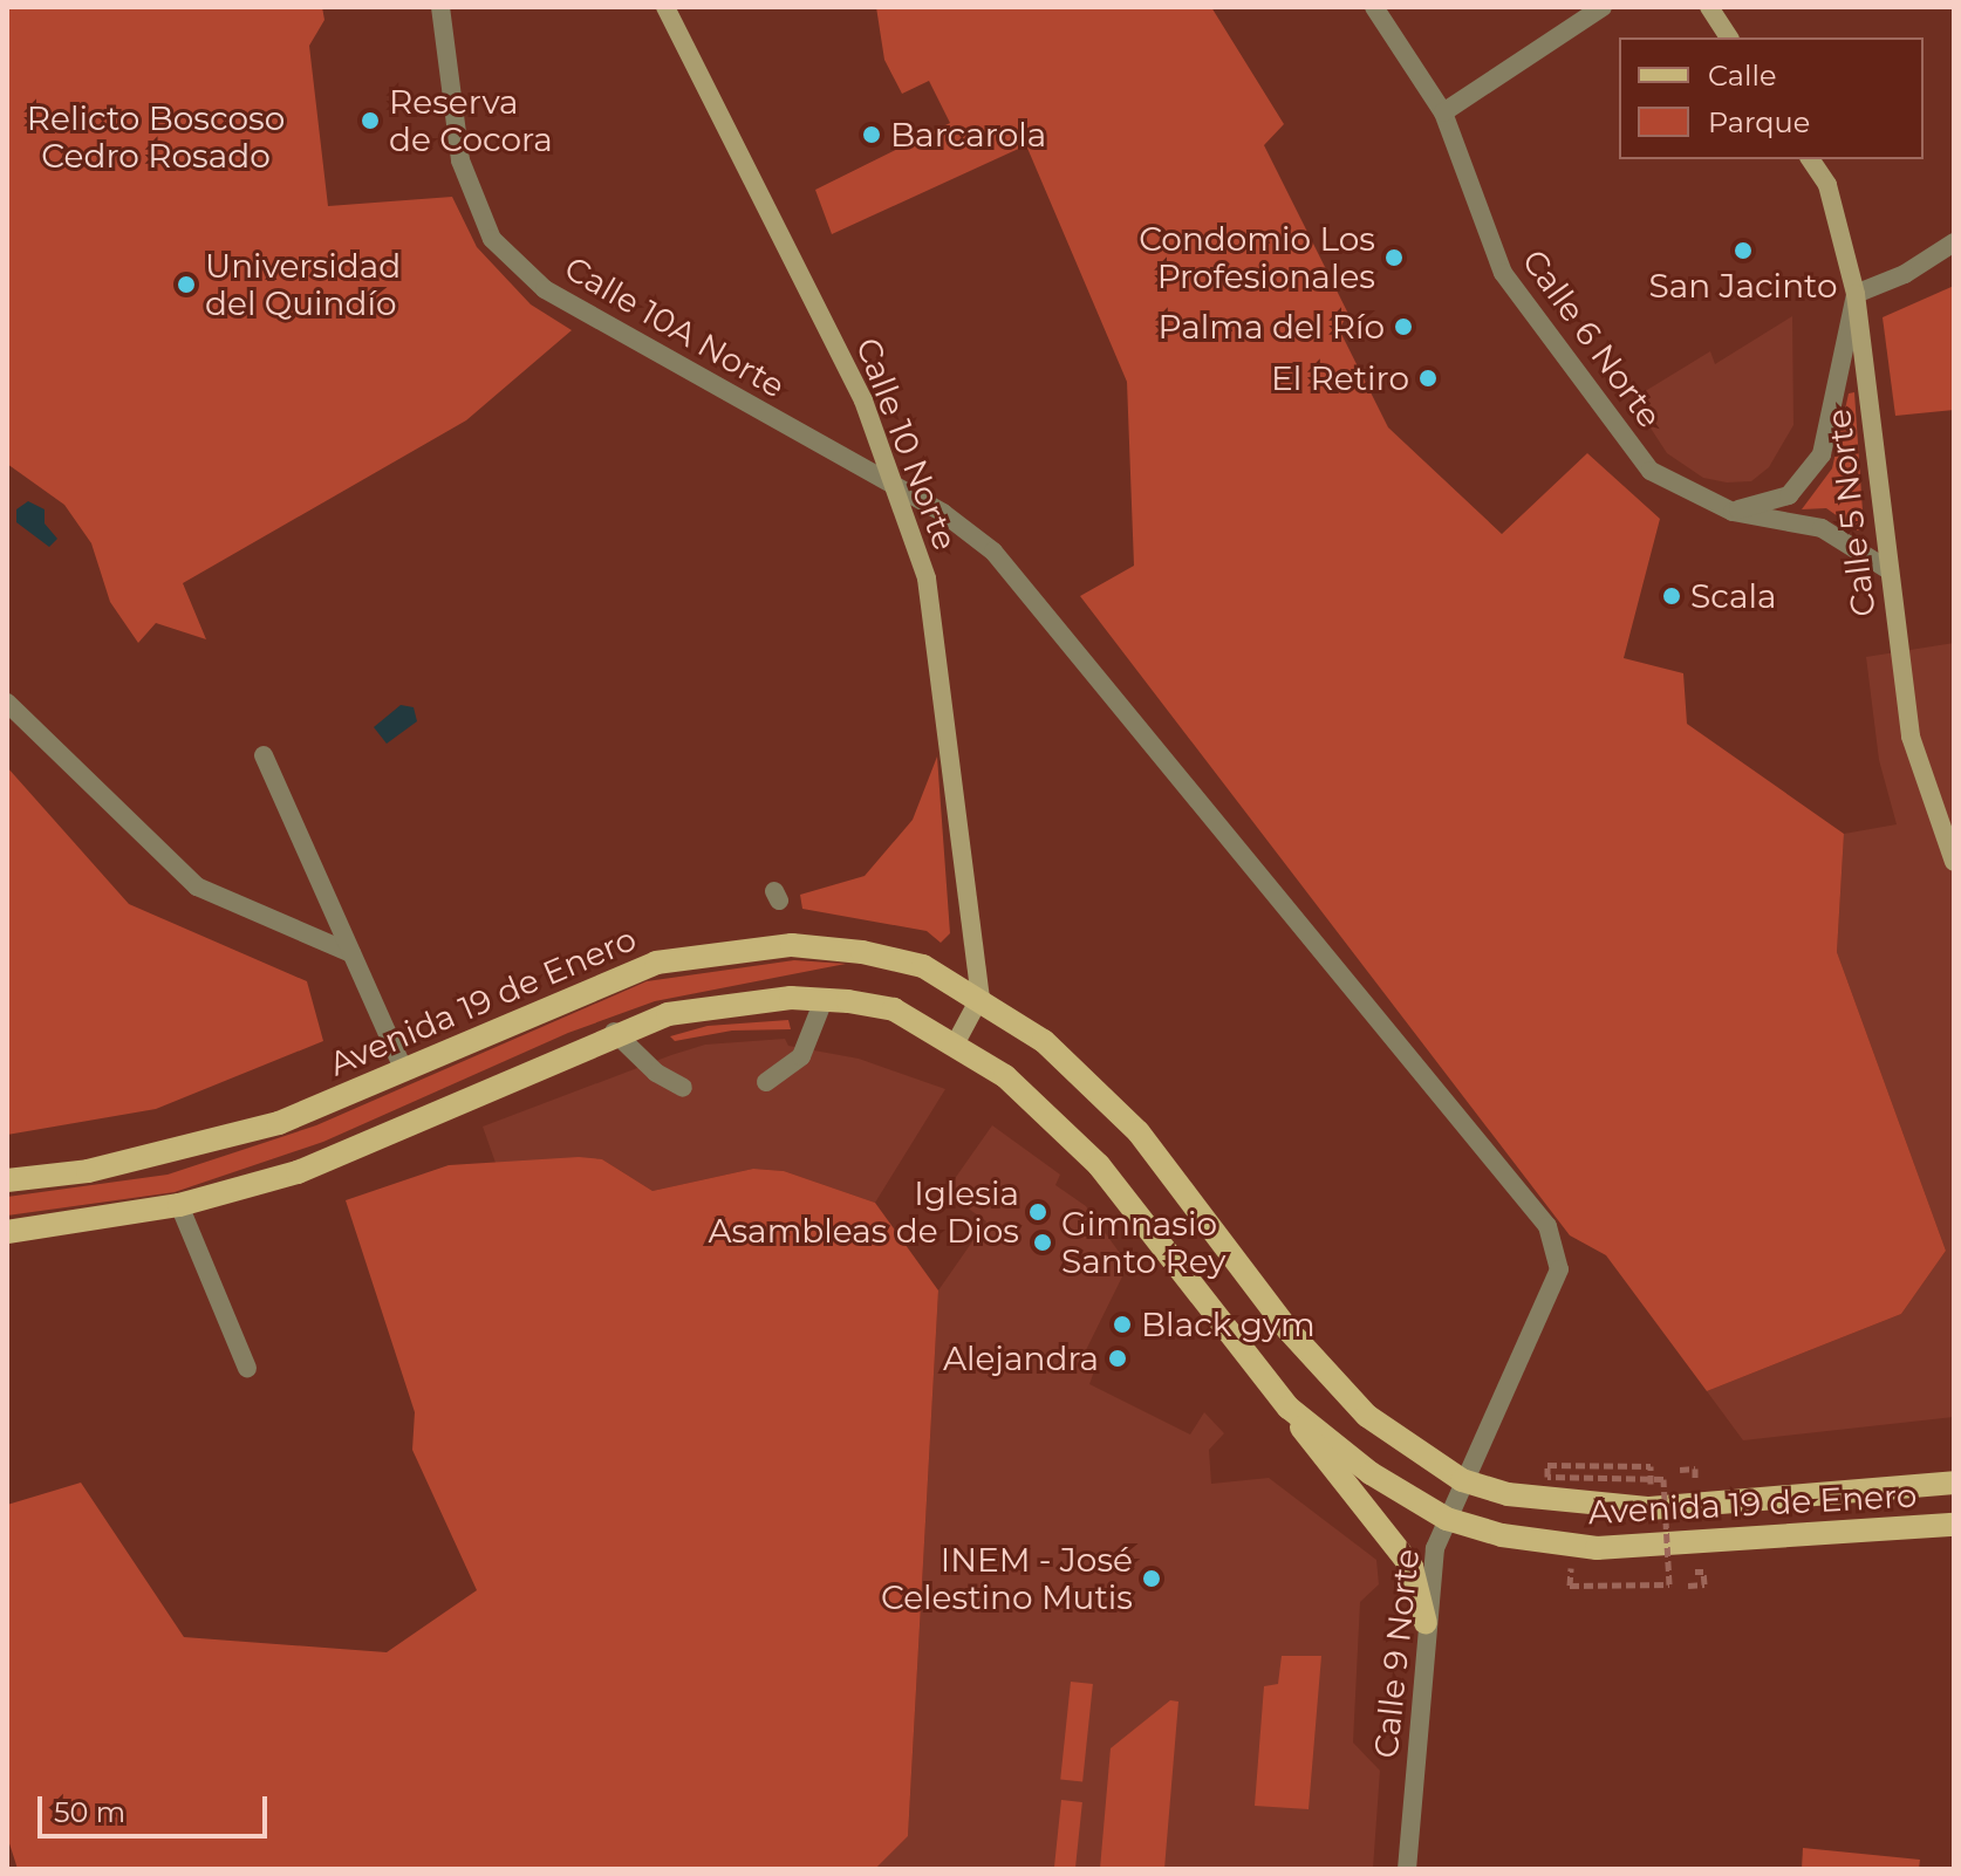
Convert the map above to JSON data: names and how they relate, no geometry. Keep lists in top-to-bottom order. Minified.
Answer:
{"streets":{"main road":["Avenida 19 de Enero"],"street":["Calle 10A Norte","Calle 6 Norte","Calle 10 Norte","Calle 5 Norte","Calle 9 Norte"]},"crossings":[["Calle 10A Norte","Calle 10 Norte"],["Calle 10A Norte","Calle 9 Norte"],["Calle 6 Norte","Calle 5 Norte"],["Calle 10 Norte","Avenida 19 de Enero"],["Avenida 19 de Enero","Calle 9 Norte"]],"parks":["Relicto Boscoso Cedro Rosado"],"places":["Reserva de Cocora","Barcarola","San Jacinto","Condomio Los Profesionales","Universidad del Quindío","Palma del Río","El Retiro","Scala","Iglesia Asambleas de Dios","Gimnasio Santo Rey","Black gym","Alejandra","INEM - José Celestino Mutis"],"legend":["Calle","Parque"],"scale_bar":"50 m"}
